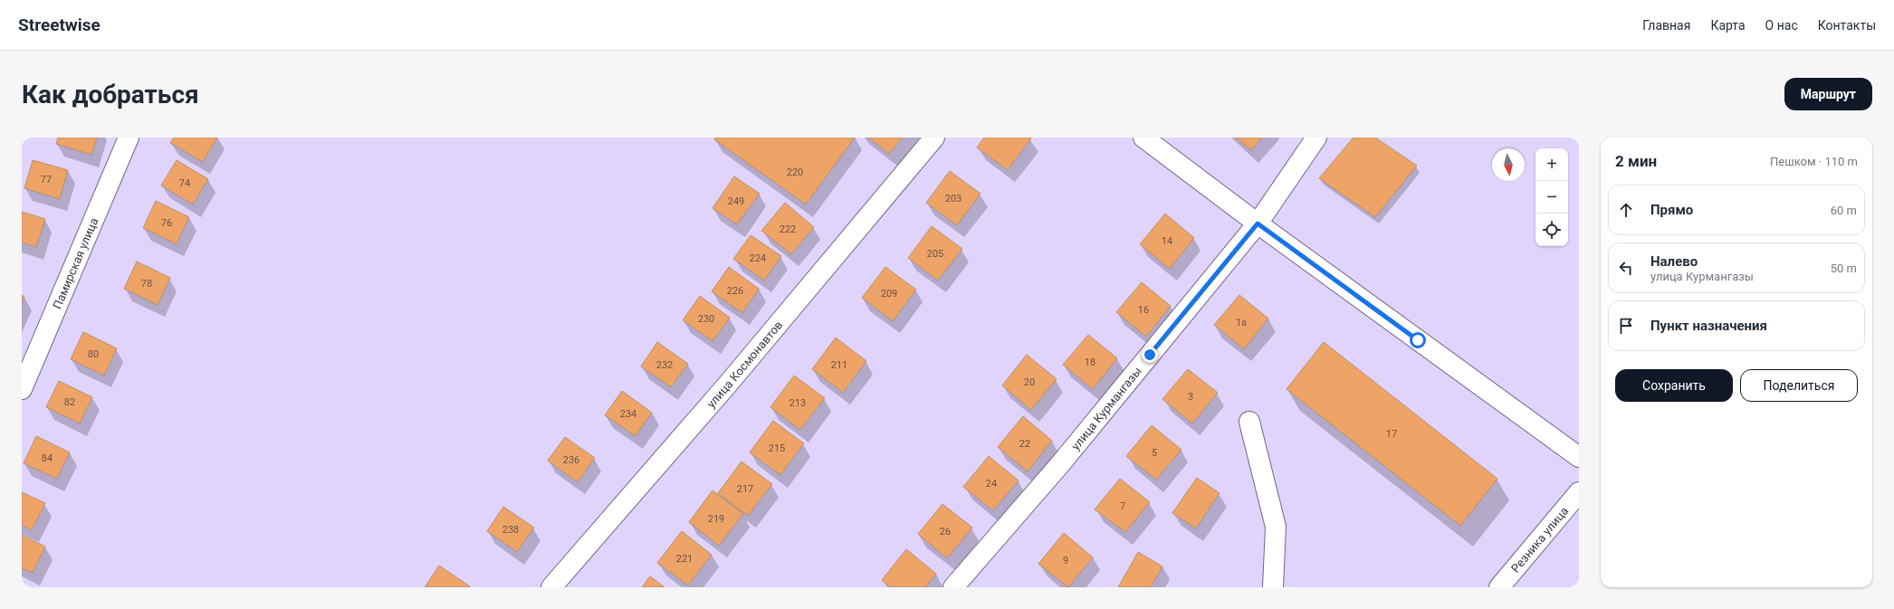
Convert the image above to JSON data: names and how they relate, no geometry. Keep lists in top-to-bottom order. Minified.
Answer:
{"streets":{"street":["Памирская улица","улица Космонавтов","улица Курмангазы","Резника улица"]},"house_numbers":["220","77","74","203","249","76","222","14","205","224","78","226","209","16","230","1а","80","18","232","211","20","3","82","213","234","17","22","215","5","84","236","24","217","7","219","238","26","221","9"],"north":"bottom","page":{"header":"Streetwise","nav":["Главная","Карта","О нас","Контакты"],"buttons":["Маршрут",["Сохранить","Поделиться"]],"title":"Как добраться","heading":["2 мин","Пешком · 110 m"],"map_buttons":["+","−"],"list":[["Прямо","60 m"],["Налево","улица Курмангазы","50 m"],"Пункт назначения"]}}
